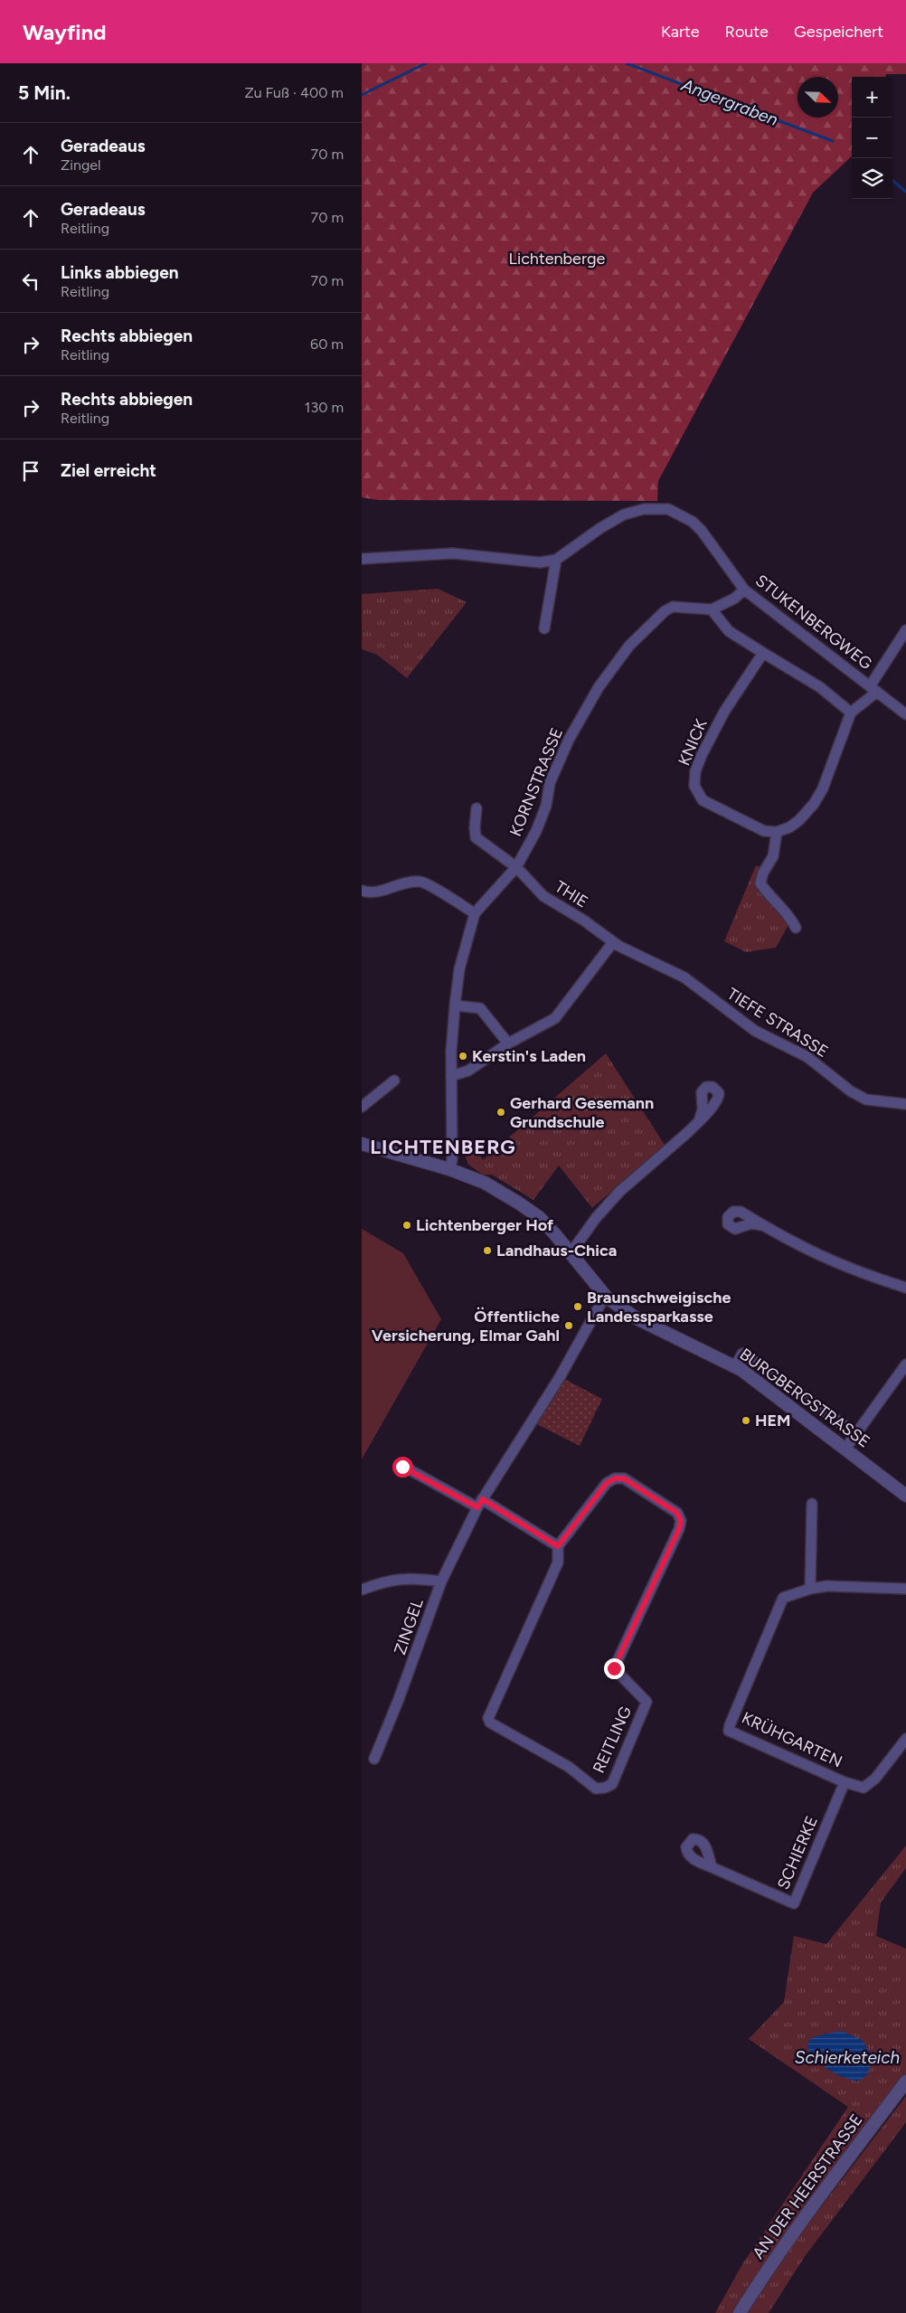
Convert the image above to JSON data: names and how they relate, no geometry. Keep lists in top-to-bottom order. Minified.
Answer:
{"streets":{"street":["STUKENBERGWEG","KNICK","KORNSTRASSE","THIE","TIEFE STRASSE","BURGBERGSTRASSE","ZINGEL","REITLING","KRÜHGARTEN","SCHIERKE","AN DER HEERSTRASSE"]},"crossings":[["STUKENBERGWEG","KORNSTRASSE"],["KORNSTRASSE","THIE"],["KORNSTRASSE","BURGBERGSTRASSE"],["THIE","TIEFE STRASSE"],["BURGBERGSTRASSE","ZINGEL"],["KRÜHGARTEN","SCHIERKE"]],"districts":["LICHTENBERG"],"water":["Angergraben","Schierketeich"],"parks":["Lichtenberge"],"places":["Kerstin's Laden","Gerhard Gesemann Grundschule","Lichtenberger Hof","Landhaus-Chica","Braunschweigische Landessparkasse","Öffentliche Versicherung, Elmar Gahl","HEM"],"north":"bottom right","page":{"header":"Wayfind","nav":["Karte","Route","Gespeichert"],"heading":["5 Min.","Zu Fuß · 400 m"],"map_buttons":["+","−"],"list":[["Geradeaus","Zingel","70 m"],["Geradeaus","Reitling","70 m"],["Links abbiegen","Reitling","70 m"],["Rechts abbiegen","Reitling","60 m"],["Rechts abbiegen","Reitling","130 m"],"Ziel erreicht"]}}
